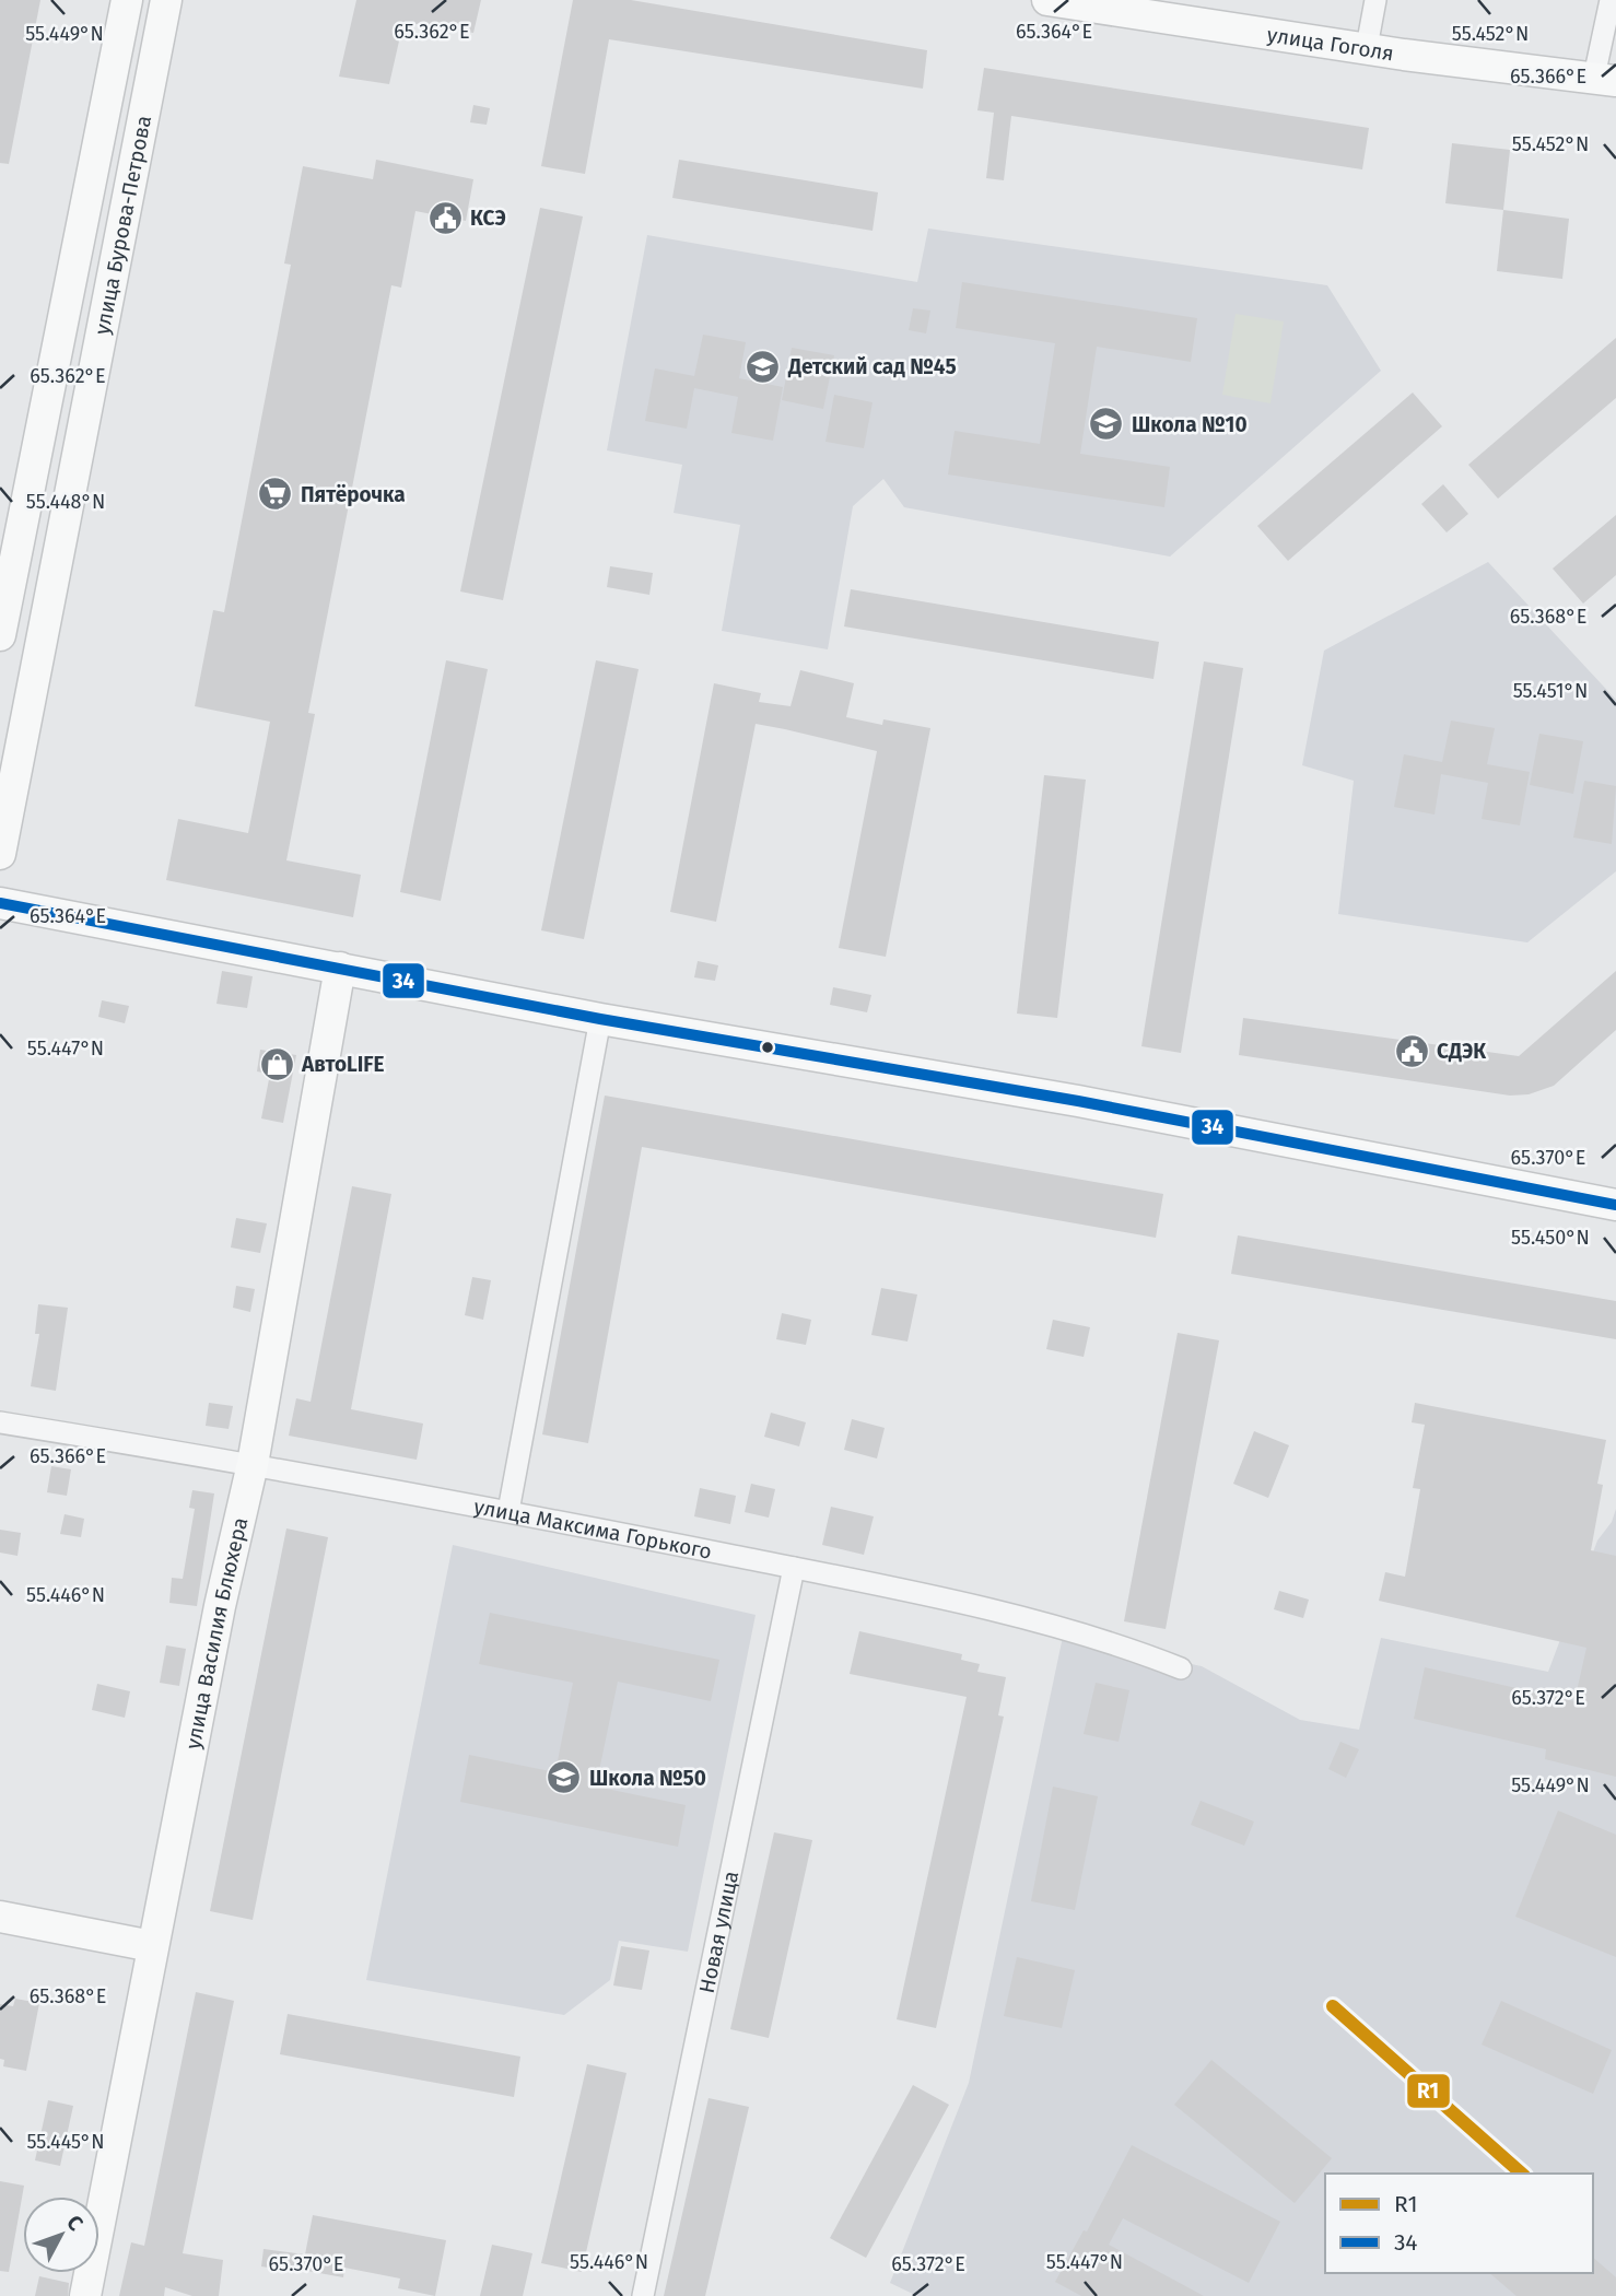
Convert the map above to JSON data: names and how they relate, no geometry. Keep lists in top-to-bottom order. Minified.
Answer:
{"streets":{"main road":["улица Гоголя","улица Бурова-Петрова","улица Василия Блюхера"],"street":["улица Максима Горького","Новая улица"]},"crossings":[["улица Максима Горького","улица Василия Блюхера"],["улица Максима Горького","Новая улица"]],"places":{"public building":["КСЭ","СДЭК"],"school or university":["Детский сад №45","Школа №10","Школа №50"],"supermarket":["Пятёрочка"],"shop":["АвтоLIFE"]},"lines":["transit line 34","transit line R1"],"legend":["R1","34"],"north":"top right","coordinates":["65.362°E","65.364°E","55.449°N","55.452°N","65.366°E","55.448°N","65.368°E","55.451°N","55.447°N","65.370°E","55.450°N","55.446°N","65.372°E","55.445°N"]}
